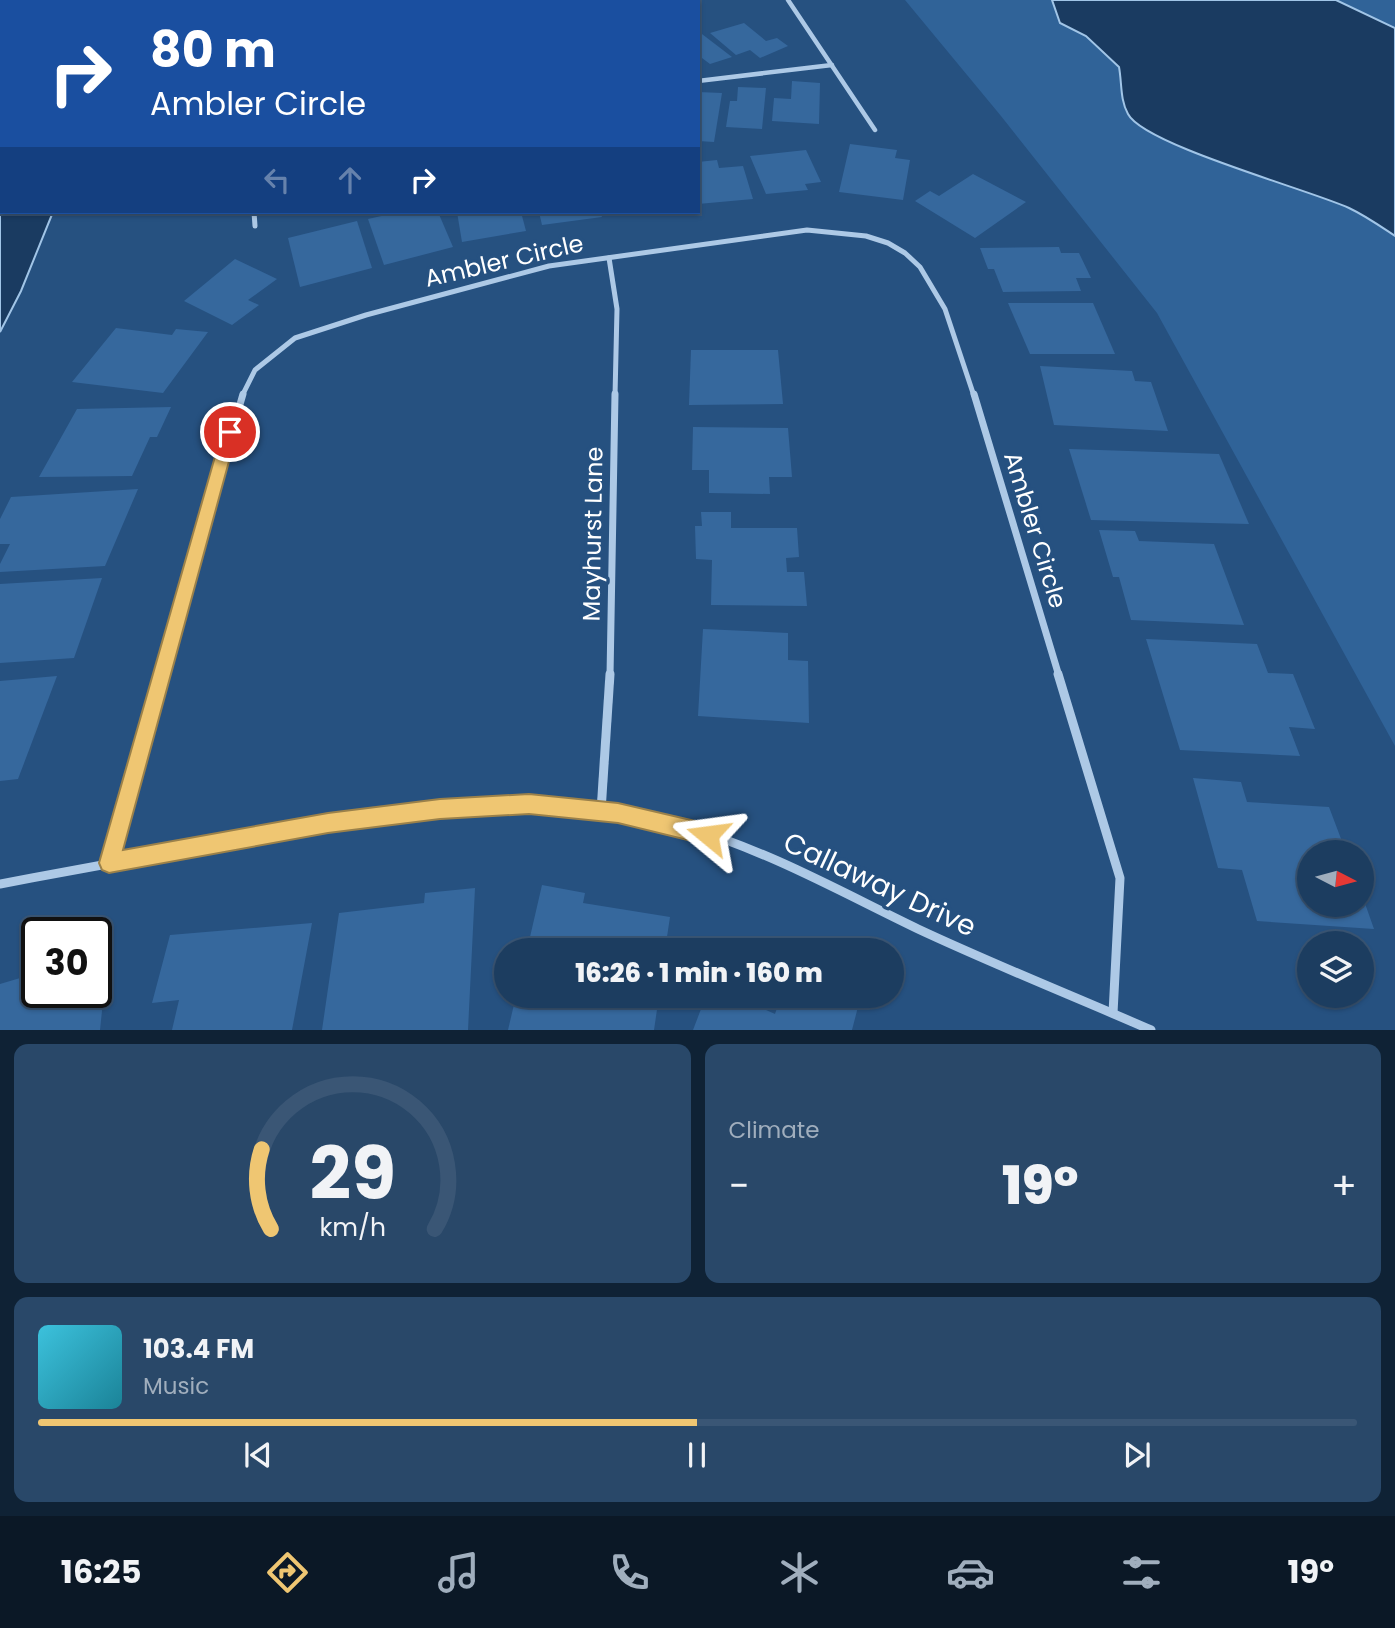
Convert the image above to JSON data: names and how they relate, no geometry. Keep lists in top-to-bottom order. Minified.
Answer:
{"streets":{"street":["Ambler Circle","Mayhurst Lane","Callaway Drive"]},"crossings":[["Ambler Circle","Mayhurst Lane"],["Ambler Circle","Callaway Drive"],["Mayhurst Lane","Callaway Drive"]],"north":"right","page":{"turn":["80 m","Ambler Circle"],"limit":"30","trip":"16:26 · 1 min · 160 m","tile":"Climate","heat":["−","19°","+"],"song":["103.4 FM","Music"],"tabs":["16:25","19°"],"gauge":["29","km/h"]}}
